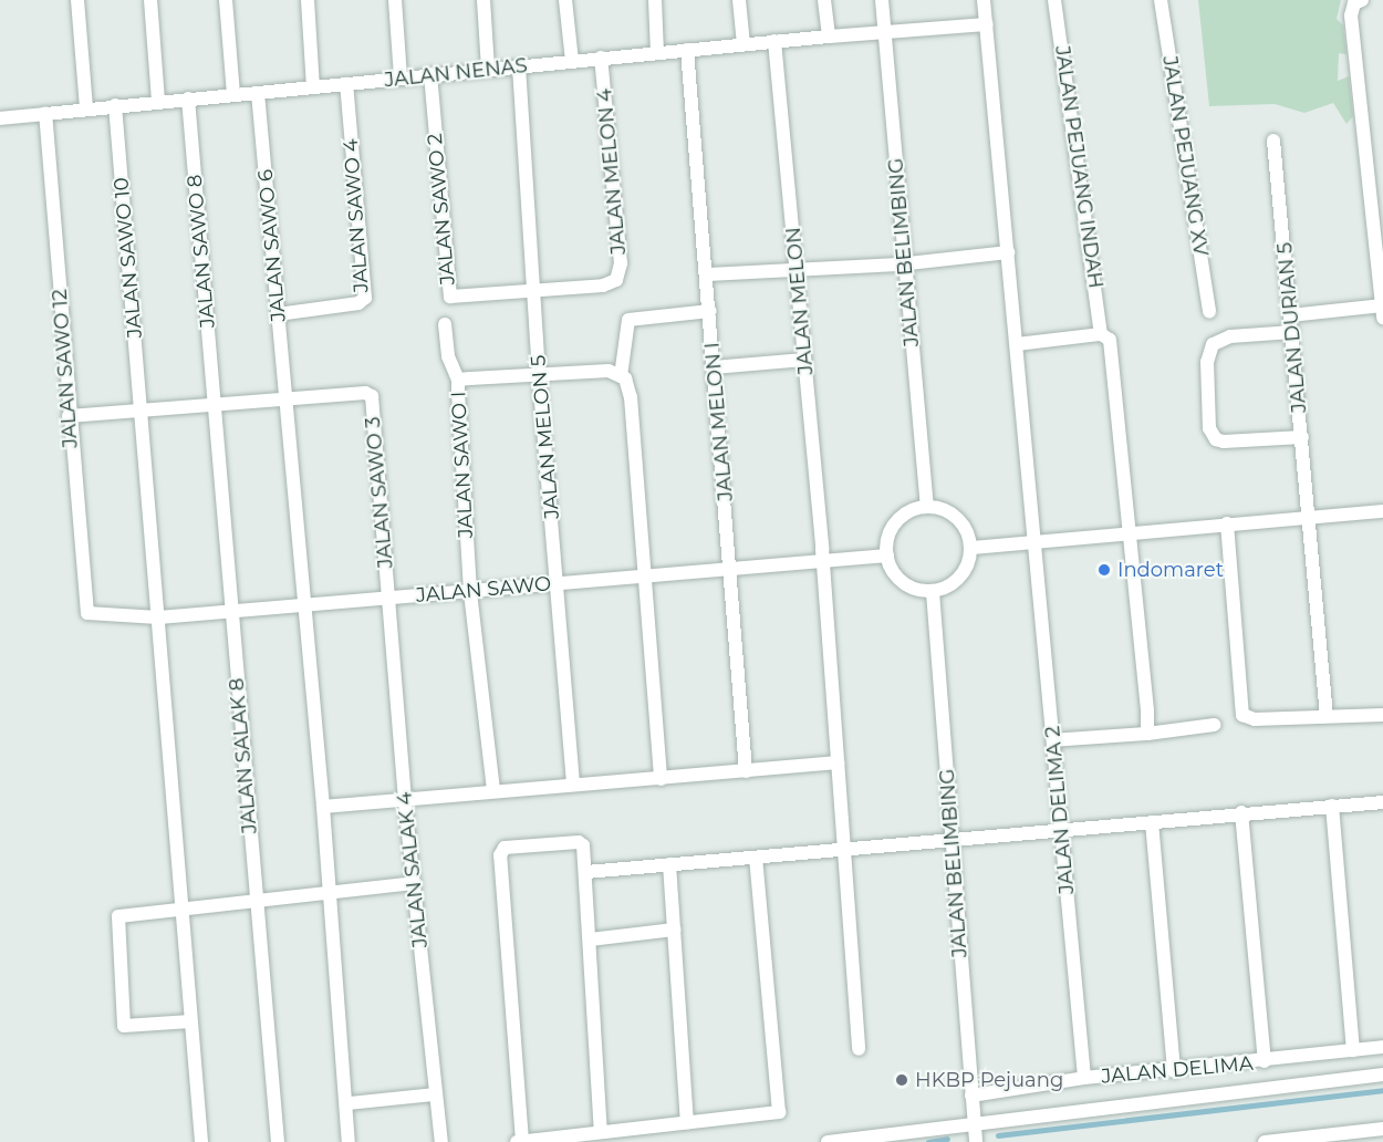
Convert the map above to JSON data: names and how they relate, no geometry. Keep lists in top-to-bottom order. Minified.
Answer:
{"streets":{"street":["JALAN NENAS","JALAN PEJUANG XV","JALAN PEJUANG INDAH","JALAN MELON 4","JALAN SAWO 2","JALAN SAWO 4","JALAN SAWO 6","JALAN SAWO 8","JALAN BELIMBING","JALAN SAWO 10","JALAN MELON","JALAN DURIAN 5","JALAN SAWO 12","JALAN MELON I","JALAN MELON 5","JALAN SAWO I","JALAN SAWO 3","JALAN SAWO","JALAN SALAK 8","JALAN DELIMA 2","JALAN SALAK 4","JALAN DELIMA"]},"crossings":[["JALAN NENAS","JALAN MELON 4"],["JALAN NENAS","JALAN SAWO 2"],["JALAN NENAS","JALAN SAWO 4"],["JALAN NENAS","JALAN SAWO 6"],["JALAN NENAS","JALAN SAWO 8"],["JALAN NENAS","JALAN BELIMBING"],["JALAN NENAS","JALAN SAWO 10"],["JALAN NENAS","JALAN MELON"],["JALAN NENAS","JALAN SAWO 12"],["JALAN NENAS","JALAN MELON I"],["JALAN NENAS","JALAN MELON 5"],["JALAN NENAS","JALAN DELIMA 2"],["JALAN MELON 4","JALAN SAWO 2"],["JALAN MELON 4","JALAN MELON 5"],["JALAN SAWO 2","JALAN MELON 5"],["JALAN SAWO 4","JALAN SAWO 6"],["JALAN SAWO 6","JALAN SAWO 3"],["JALAN SAWO 6","JALAN SAWO"],["JALAN SAWO 8","JALAN SAWO"],["JALAN SAWO 8","JALAN SALAK 8"],["JALAN BELIMBING","JALAN SAWO"],["JALAN BELIMBING","JALAN DELIMA"],["JALAN SAWO 10","JALAN SAWO"],["JALAN MELON","JALAN SAWO"],["JALAN SAWO 12","JALAN SAWO"],["JALAN MELON I","JALAN SAWO"],["JALAN MELON 5","JALAN SAWO I"],["JALAN MELON 5","JALAN SAWO"],["JALAN SAWO I","JALAN SAWO"],["JALAN SAWO 3","JALAN SAWO"],["JALAN SAWO 3","JALAN SALAK 4"],["JALAN SAWO","JALAN SALAK 8"],["JALAN SAWO","JALAN SALAK 4"],["JALAN DELIMA 2","JALAN DELIMA"]],"places":["Indomaret","HKBP Pejuang"]}
